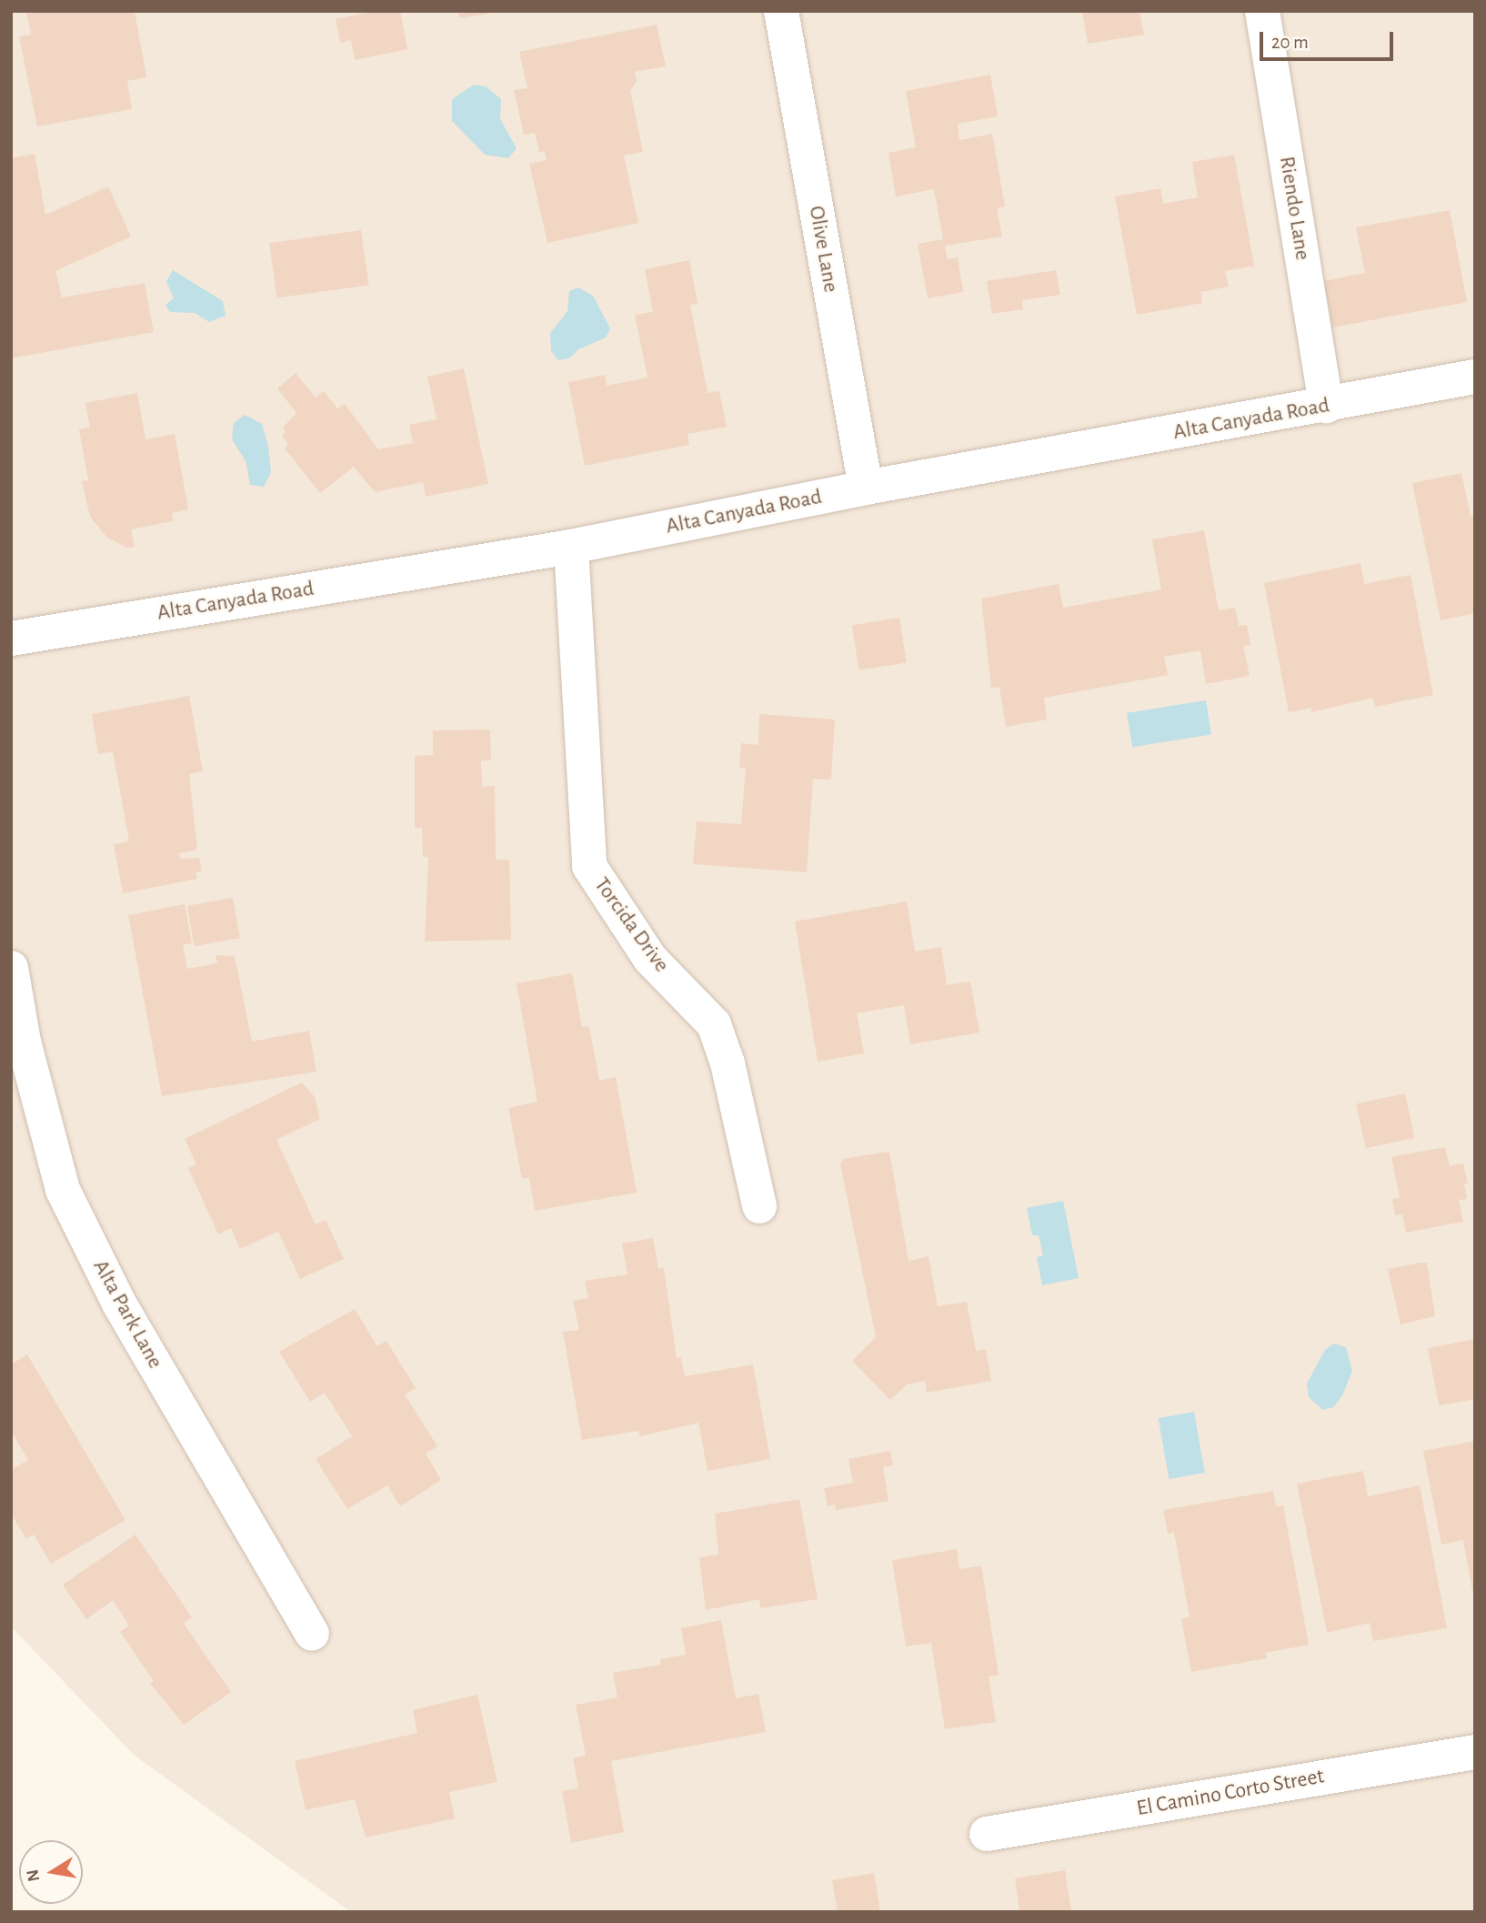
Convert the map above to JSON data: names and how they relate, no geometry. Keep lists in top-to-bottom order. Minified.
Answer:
{"streets":{"street":["Riendo Lane","Olive Lane","Alta Canyada Road","Torcida Drive","Alta Park Lane","El Camino Corto Street"]},"crossings":[["Riendo Lane","Alta Canyada Road"],["Olive Lane","Alta Canyada Road"],["Alta Canyada Road","Torcida Drive"]],"scale_bar":"20 m","north":"left"}
